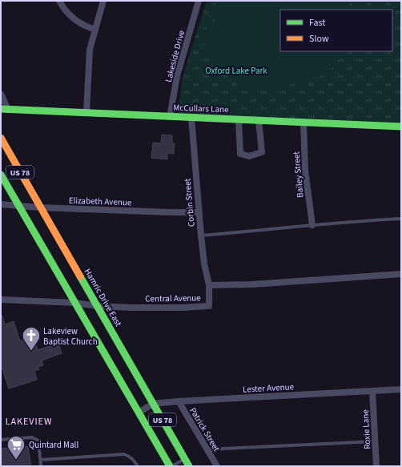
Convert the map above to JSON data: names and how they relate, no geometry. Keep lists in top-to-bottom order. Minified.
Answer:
{"streets":{"main road":["McCullars Lane","US 78","Hamric Drive East"],"street":["Lakeside Drive","Bailey Street","Elizabeth Avenue","Corbin Street","Central Avenue","Lester Avenue","Patrick Street","Roxie Lane"]},"crossings":[["Lakeside Drive","McCullars Lane"],["McCullars Lane","Bailey Street"],["McCullars Lane","Corbin Street"],["US 78","Elizabeth Avenue"],["US 78","Central Avenue"],["US 78","Lester Avenue"],["Elizabeth Avenue","Corbin Street"],["Elizabeth Avenue","Hamric Drive East"],["Corbin Street","Central Avenue"],["Hamric Drive East","Central Avenue"],["Hamric Drive East","Lester Avenue"],["Lester Avenue","Patrick Street"],["Lester Avenue","Roxie Lane"]],"districts":["LAKEVIEW"],"parks":["Oxford Lake Park"],"places":{"church":["Lakeview Baptist Church"],"supermarket":["Quintard Mall"]},"legend":["Fast","Slow"]}
